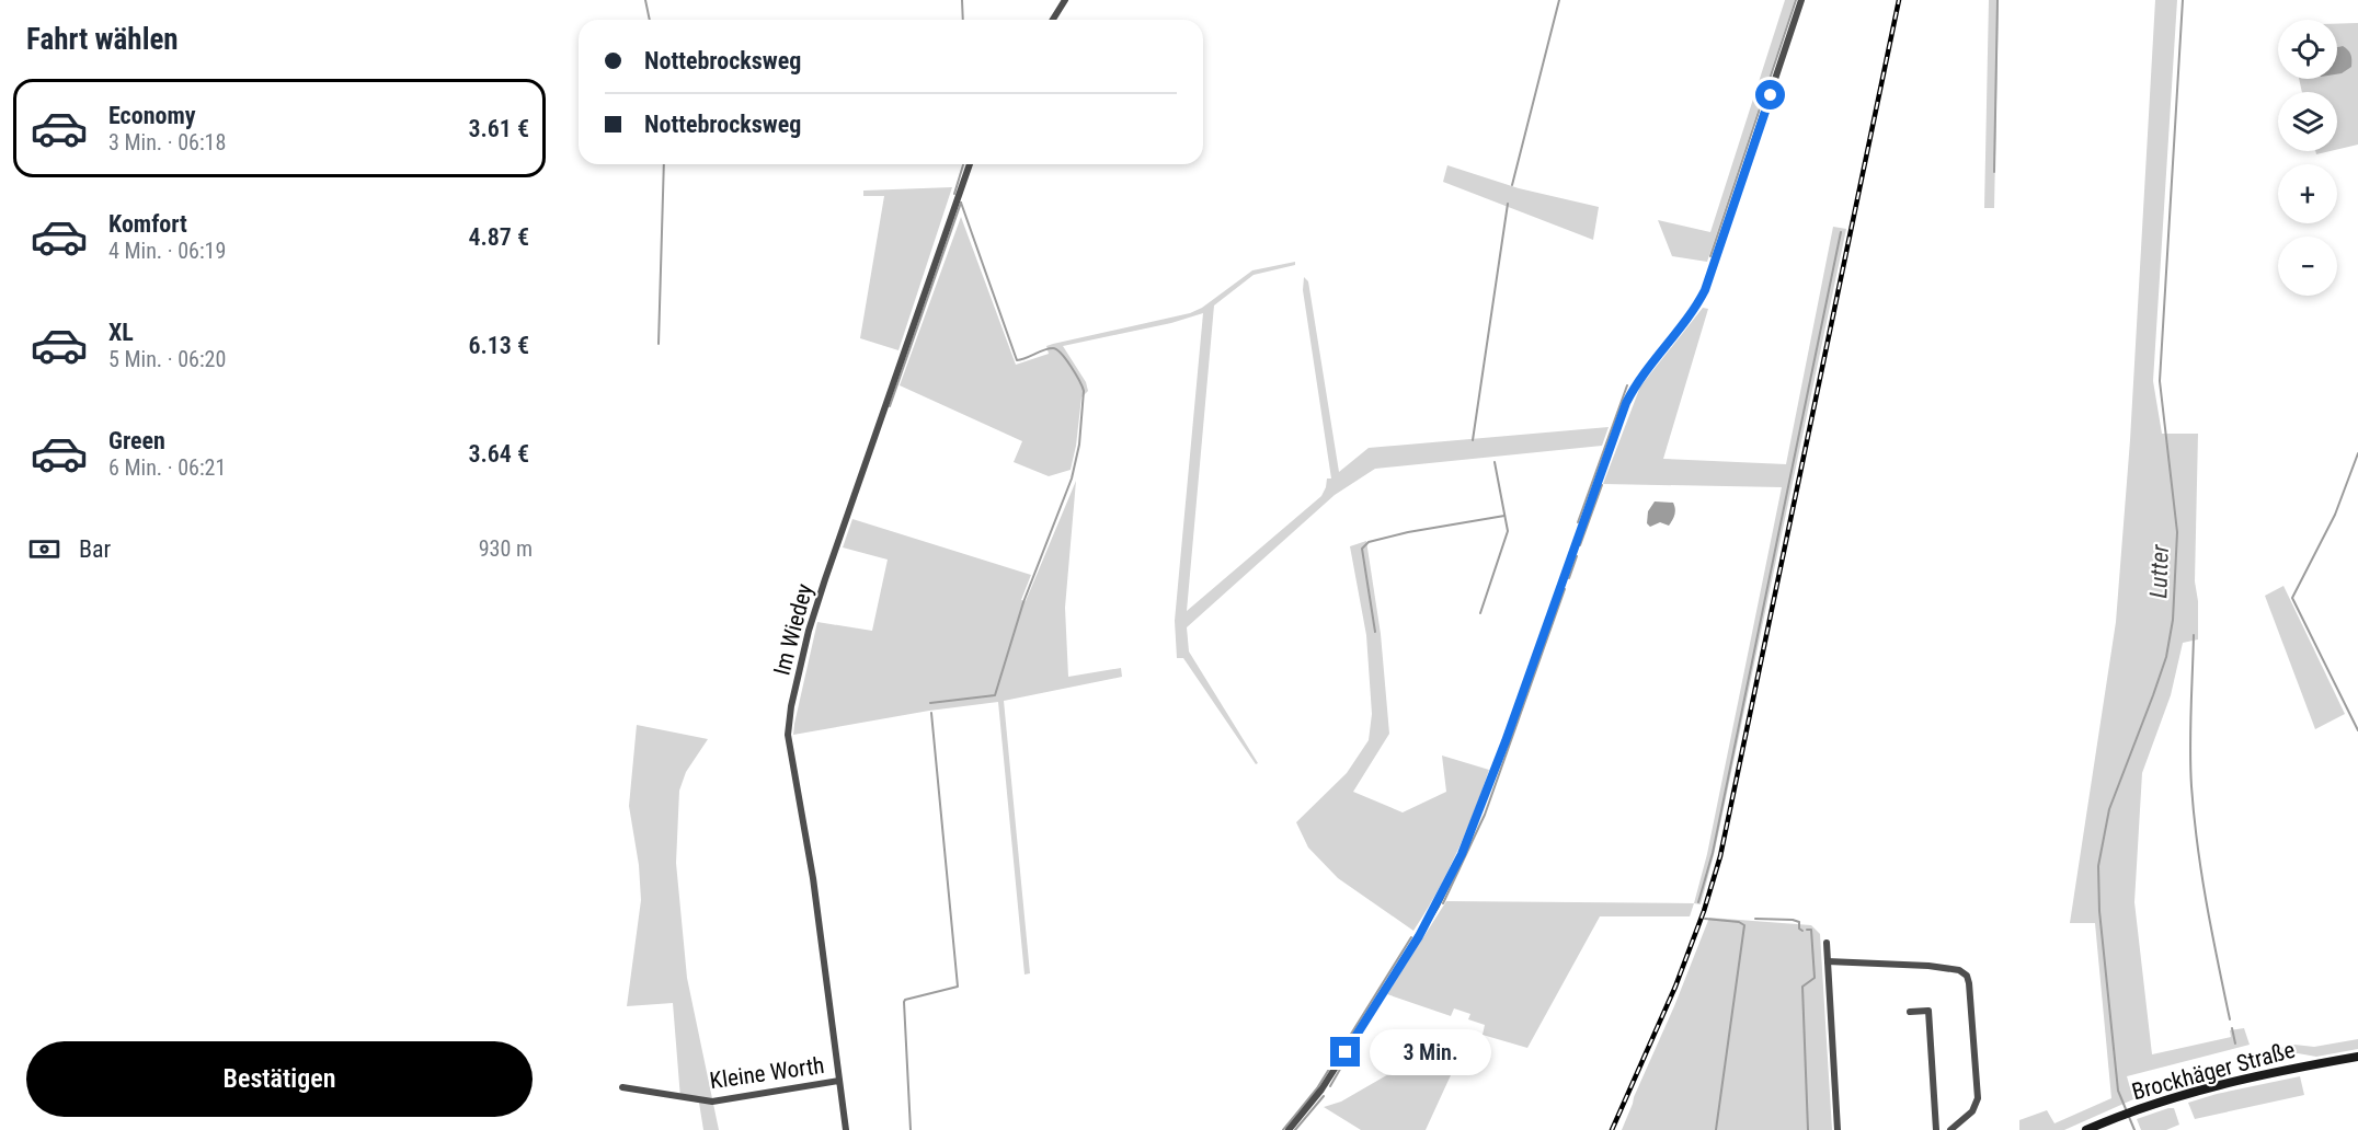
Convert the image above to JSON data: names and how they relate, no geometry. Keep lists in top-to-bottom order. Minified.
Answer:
{"streets":{"main road":["Brockhäger Straße"],"street":["Im Wiedey","Kleine Worth"]},"crossings":[["Im Wiedey","Kleine Worth"]],"water":["Lutter"],"page":{"heading":"Fahrt wählen","map_buttons":["+","−"],"banner":["Nottebrocksweg","Nottebrocksweg"],"list":[{"name":"Economy","note":"3 Min. · 06:18","value":"3.61 €"},{"name":"Komfort","note":"4 Min. · 06:19","value":"4.87 €"},{"name":"XL","note":"5 Min. · 06:20","value":"6.13 €"},{"name":"Green","note":"6 Min. · 06:21","value":"3.64 €"}],"pay":["Bar","930 m"],"buttons":"Bestätigen","bubble":"3 Min."}}
